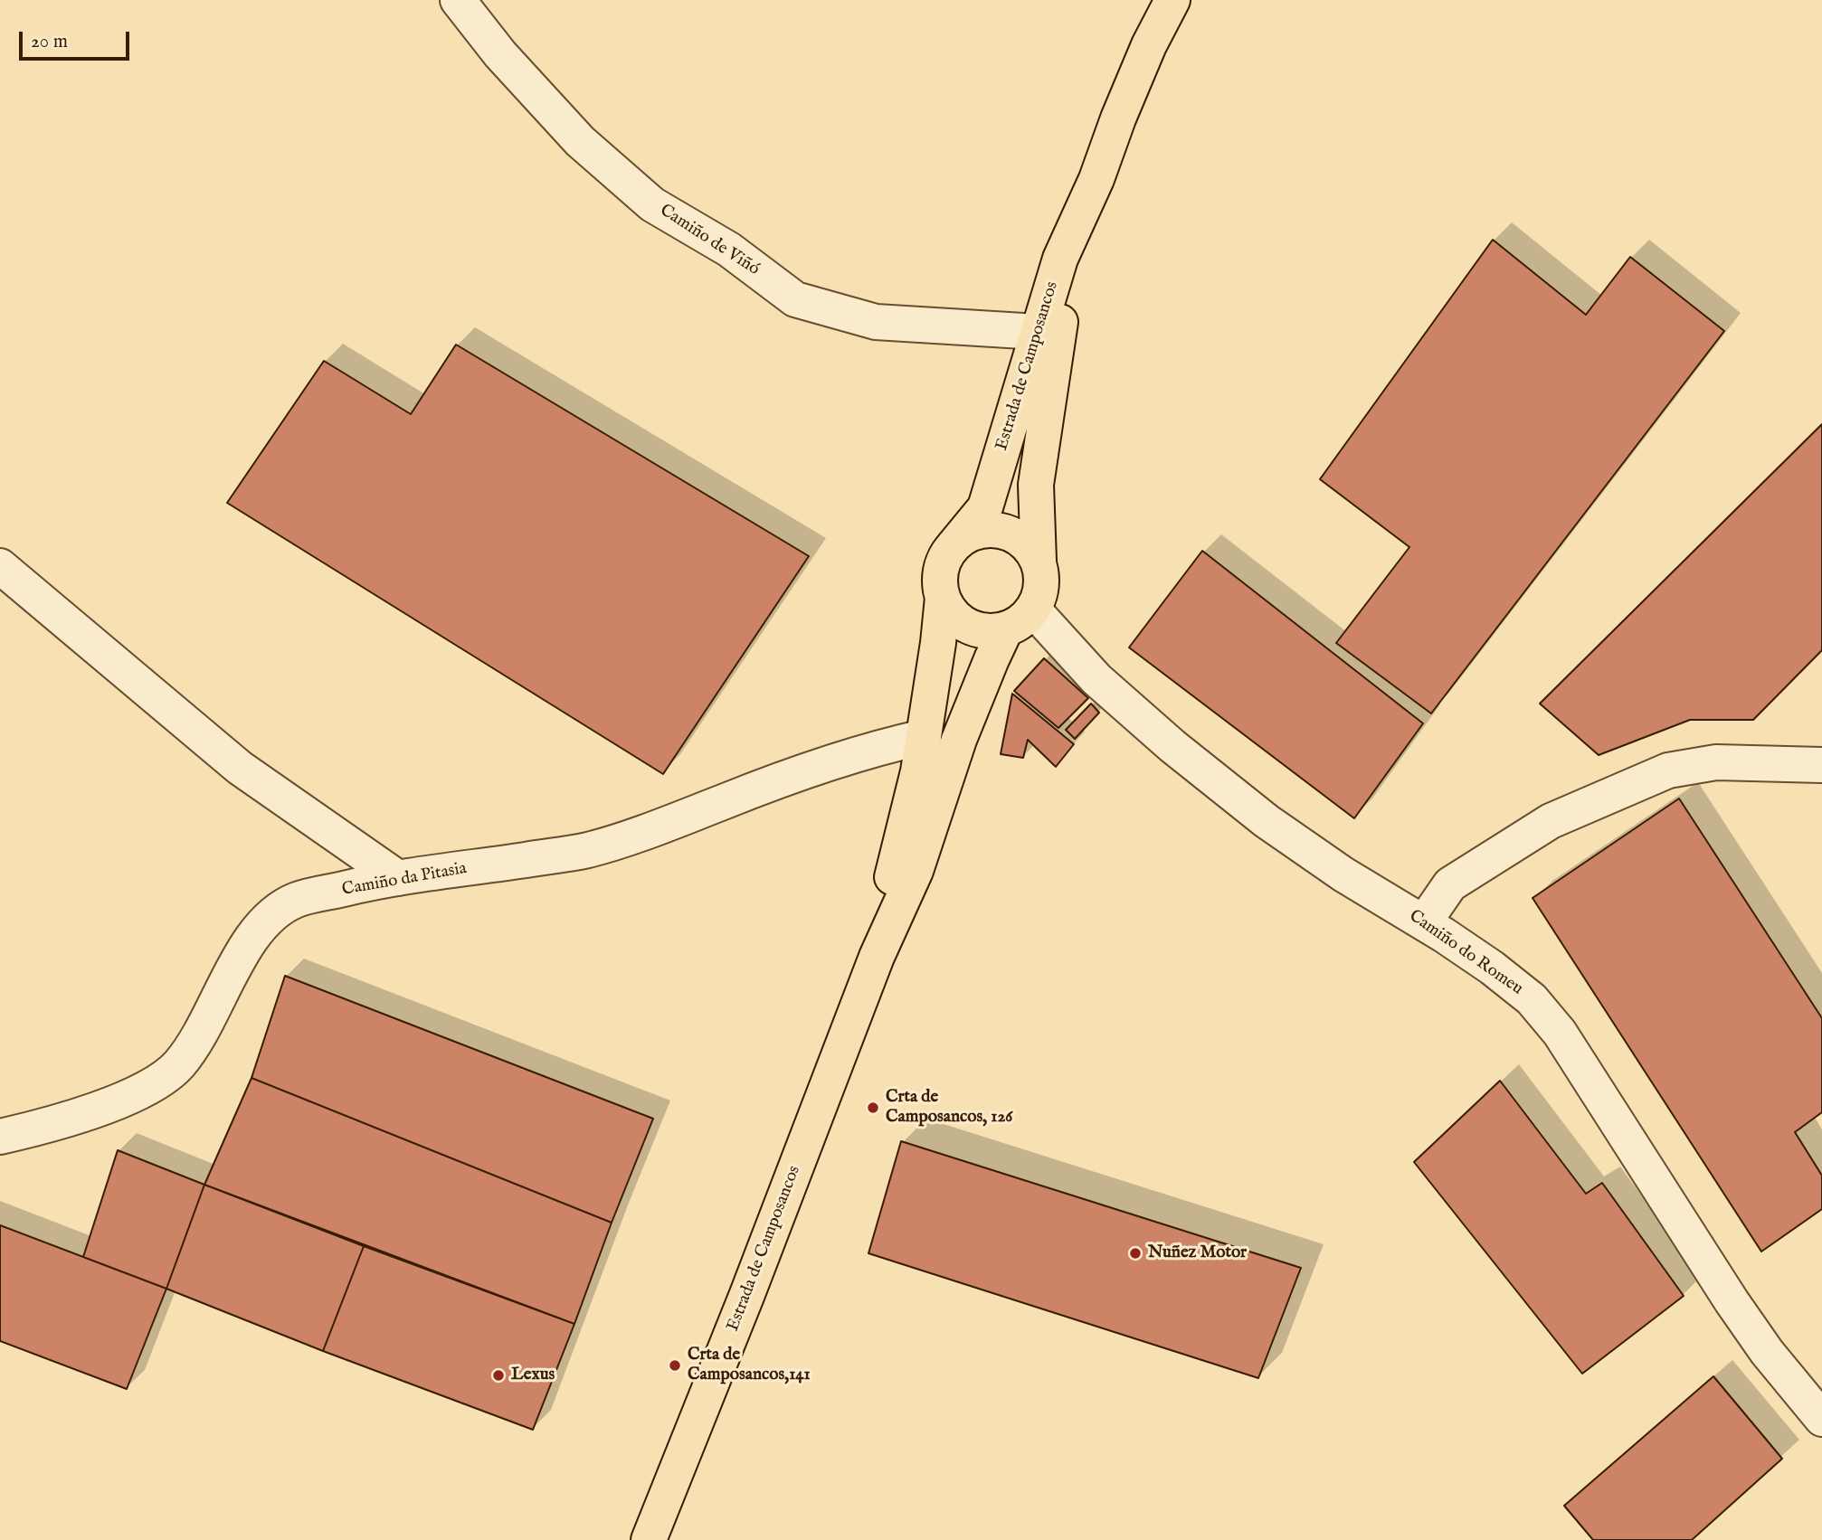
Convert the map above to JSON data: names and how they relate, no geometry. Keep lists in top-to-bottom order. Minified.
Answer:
{"streets":{"main road":["Estrada de Camposancos"],"street":["Camiño de Viñó","Camiño da Pitasia","Camiño do Romeu"]},"crossings":[["Camiño de Viñó","Estrada de Camposancos"],["Estrada de Camposancos","Camiño da Pitasia"],["Estrada de Camposancos","Camiño do Romeu"]],"places":["Crta de Camposancos, 126","Nuñez Motor","Crta de Camposancos,141","Lexus"],"scale_bar":"20 m"}
